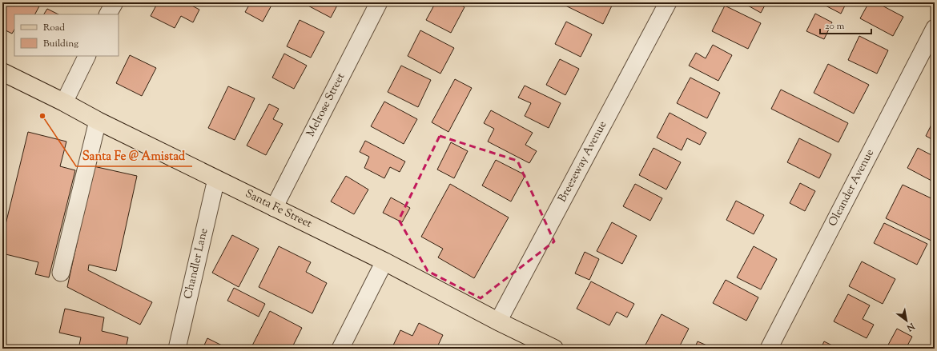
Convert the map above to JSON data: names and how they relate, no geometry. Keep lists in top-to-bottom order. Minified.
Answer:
{"streets":{"main road":["Santa Fe Street"],"street":["Melrose Street","Breezeway Avenue","Oleander Avenue","Chandler Lane"]},"crossings":[["Melrose Street","Santa Fe Street"],["Breezeway Avenue","Santa Fe Street"],["Santa Fe Street","Chandler Lane"]],"places":["Santa Fe @ Amistad"],"legend":["Road","Building"],"scale_bar":"20 m","north":"bottom right"}
